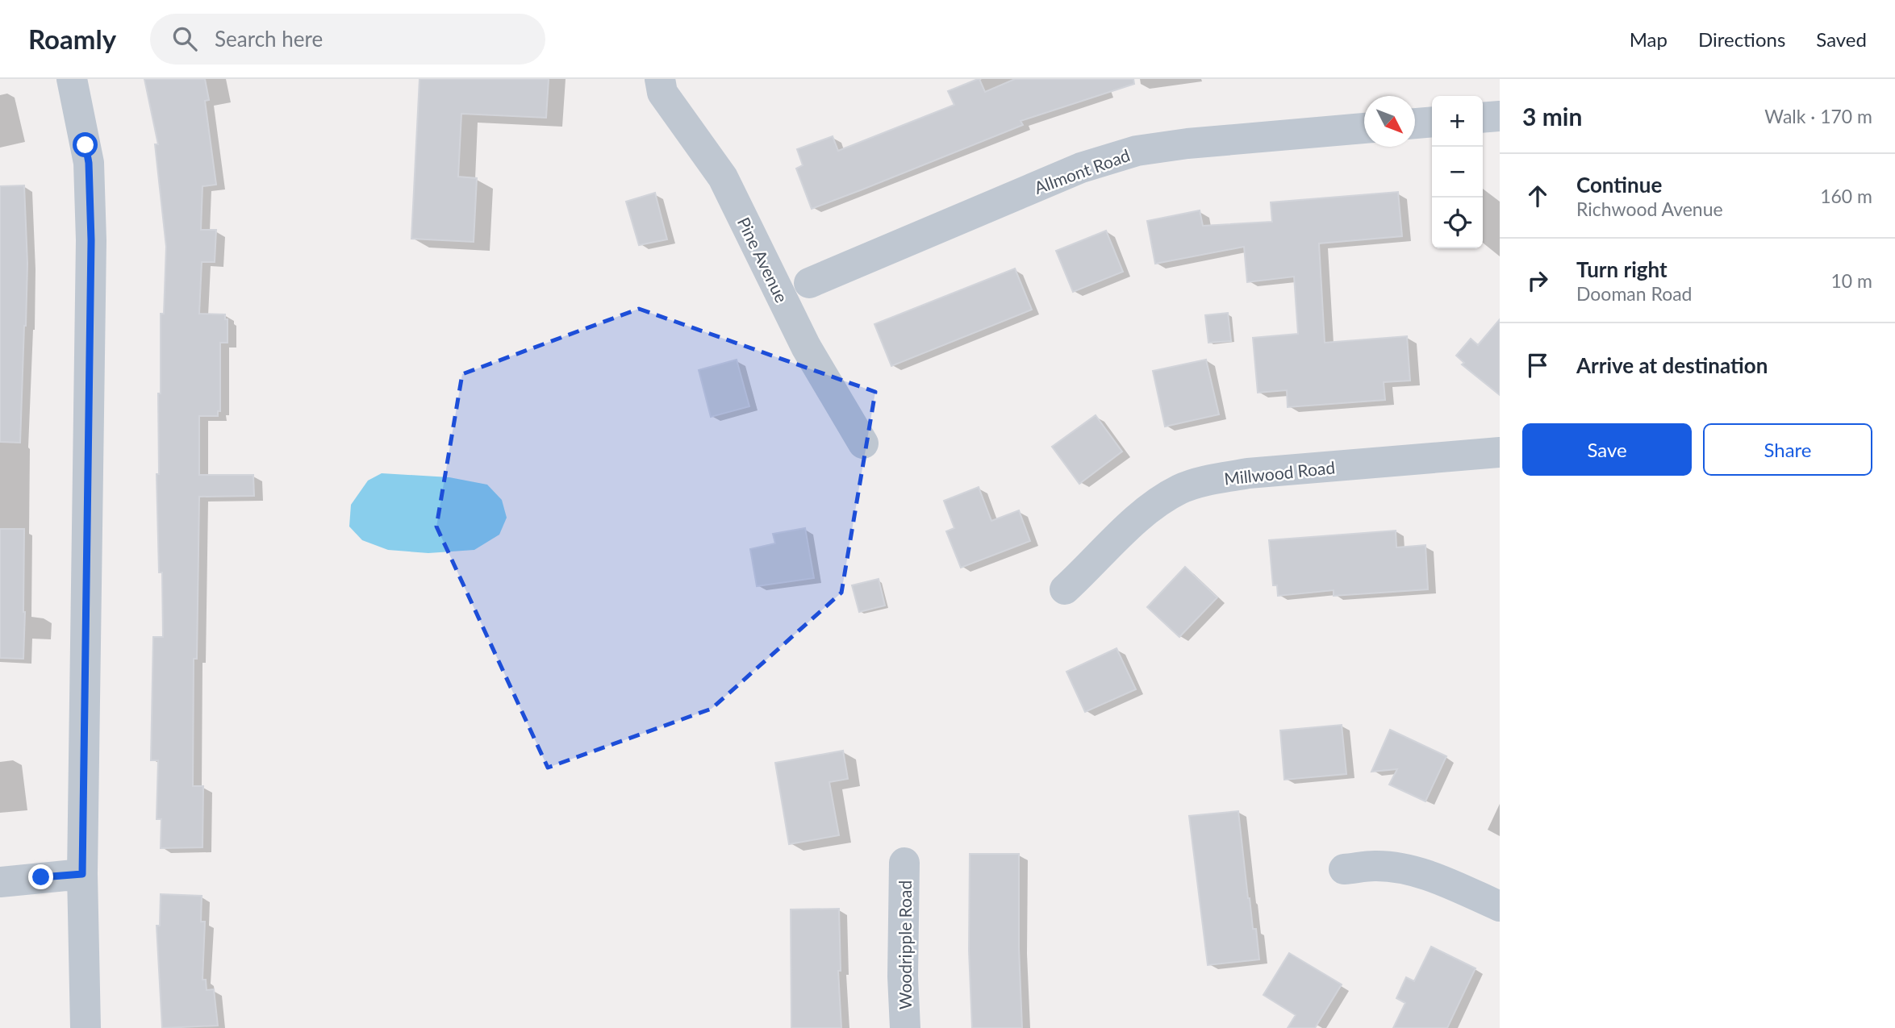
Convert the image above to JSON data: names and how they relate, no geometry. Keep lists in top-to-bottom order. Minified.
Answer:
{"streets":{"street":["Allmont Road","Pine Avenue","Millwood Road","Woodripple Road"]},"north":"bottom right","page":{"header":"Roamly","search":"Search here","nav":["Map","Directions","Saved"],"heading":["3 min","Walk · 170 m"],"map_buttons":["+","−"],"list":[["Continue","Richwood Avenue","160 m"],["Turn right","Dooman Road","10 m"],"Arrive at destination"],"buttons":["Save","Share"]}}
